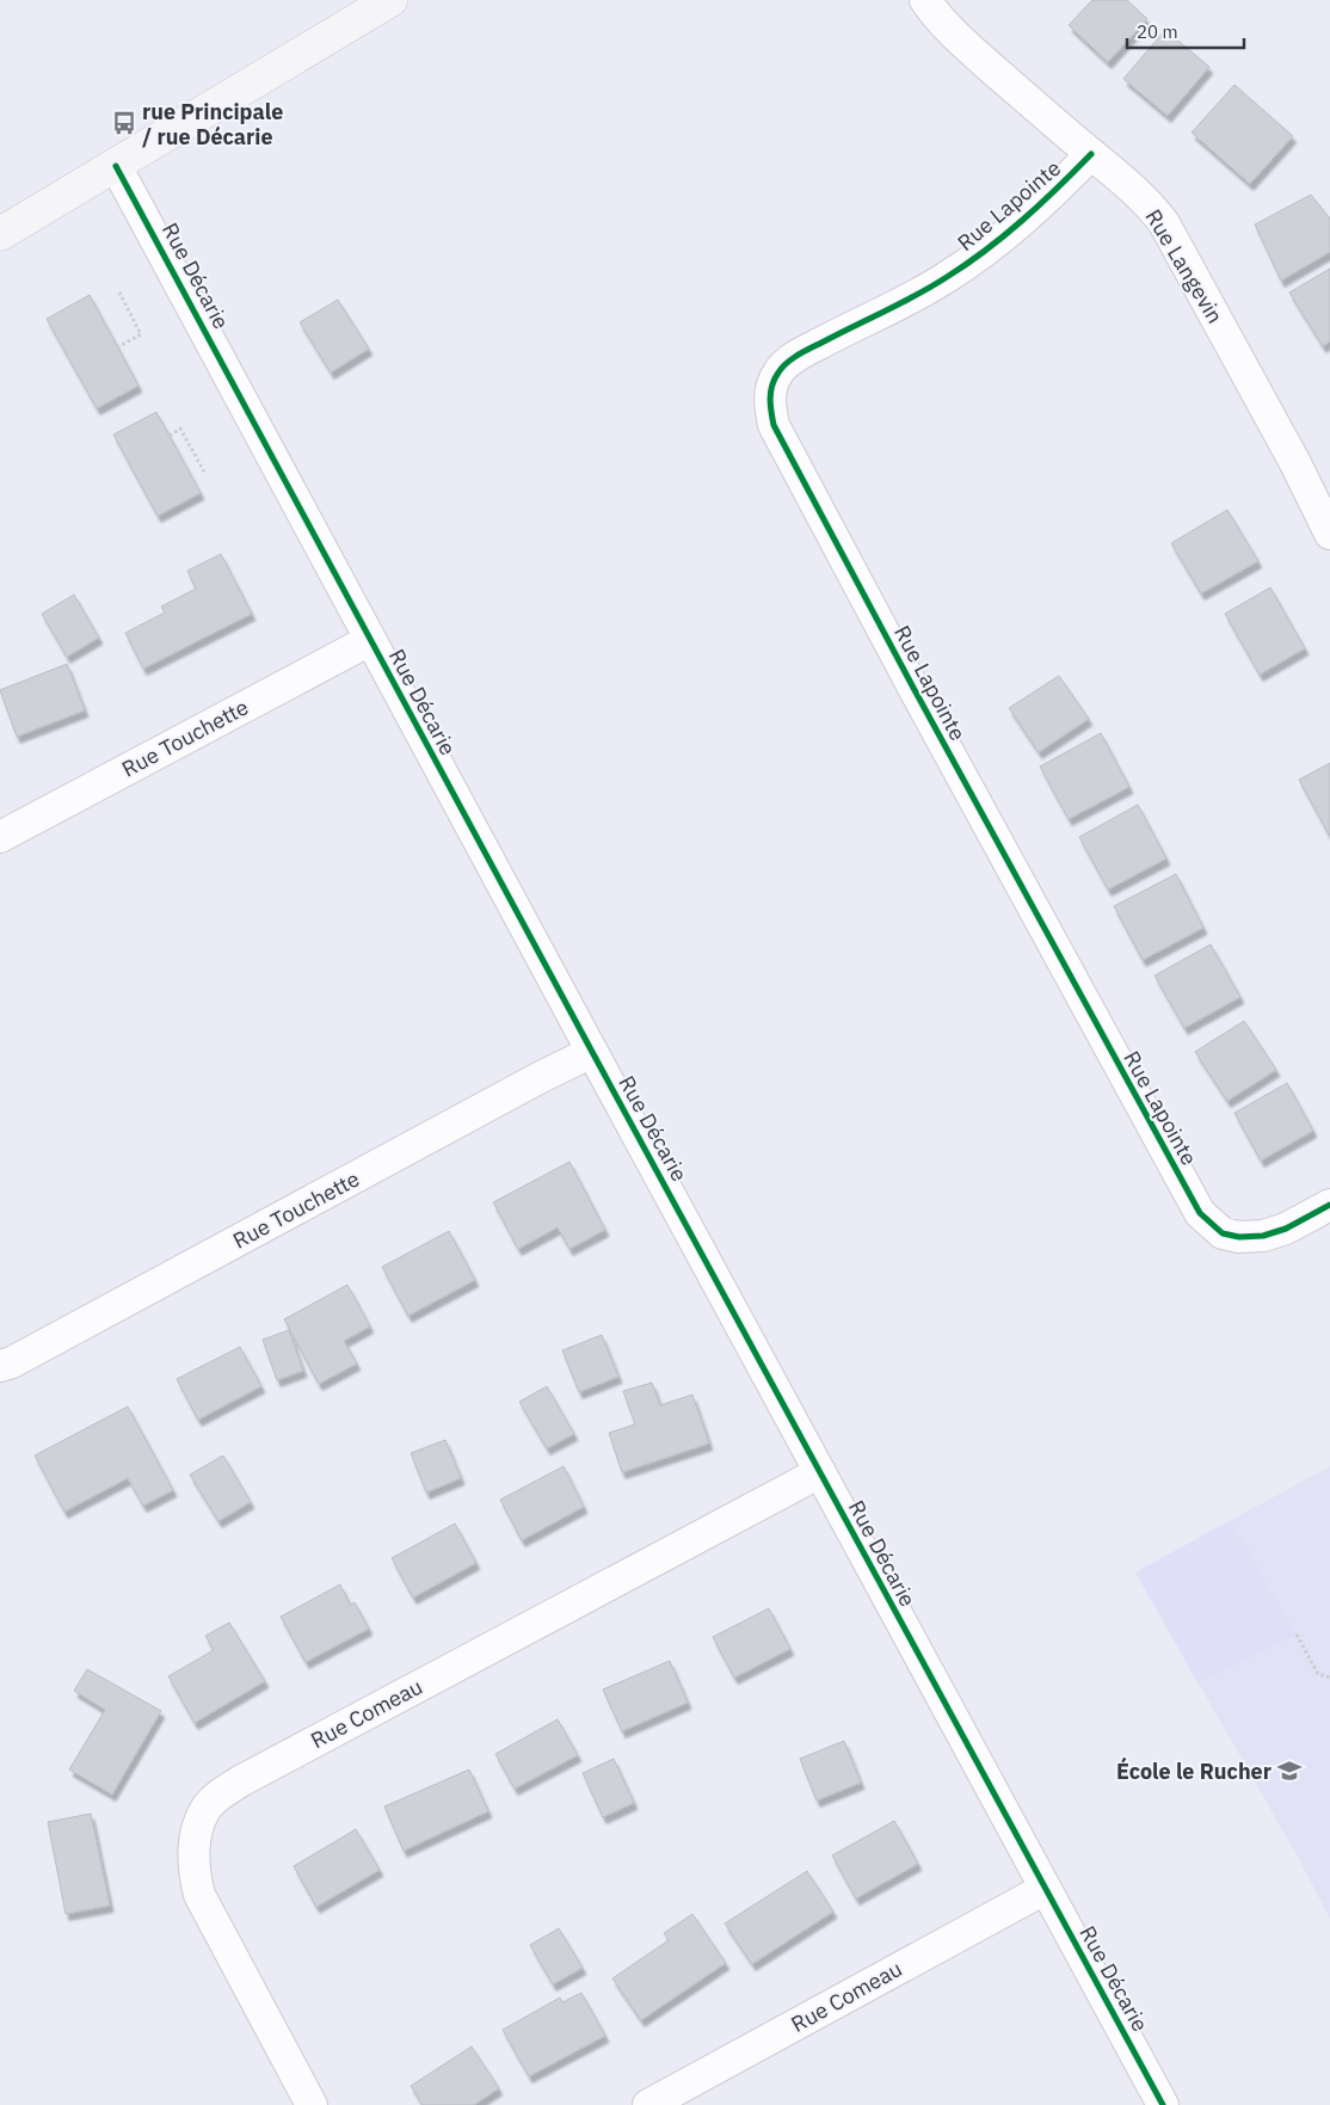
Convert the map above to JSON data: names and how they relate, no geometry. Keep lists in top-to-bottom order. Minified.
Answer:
{"streets":{"street":["Rue Lapointe","Rue Langevin","Rue Décarie","Rue Touchette","Rue Comeau"]},"crossings":[["Rue Lapointe","Rue Langevin"],["Rue Décarie","Rue Touchette"],["Rue Décarie","Rue Comeau"]],"places":{"bus stop":["rue Principale / rue Décarie"],"school or university":["École le Rucher"]},"scale_bar":"20 m"}
